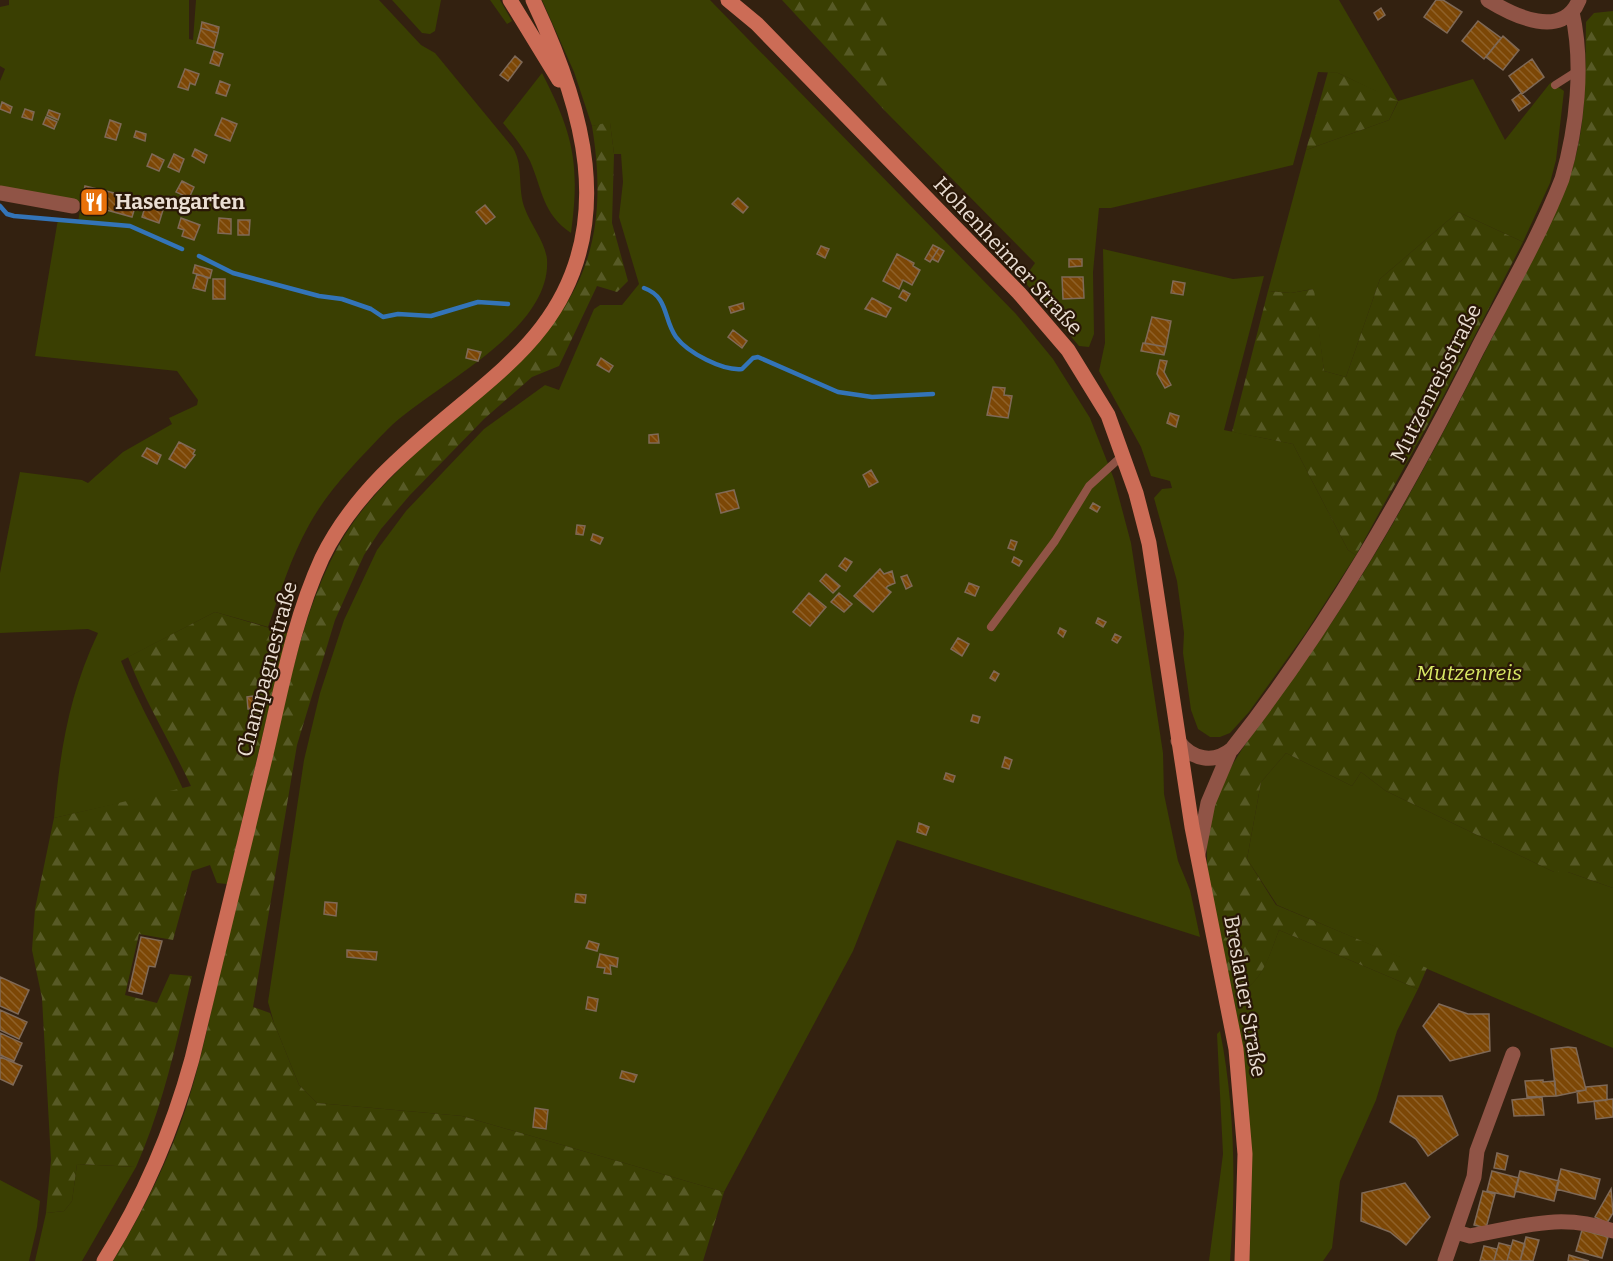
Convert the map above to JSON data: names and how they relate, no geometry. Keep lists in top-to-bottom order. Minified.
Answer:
{"streets":{"main road":["Hohenheimer Straße","Champagnestraße","Breslauer Straße"],"street":["Mutzenreisstraße"]},"crossings":[["Hohenheimer Straße","Breslauer Straße"],["Mutzenreisstraße","Breslauer Straße"]],"parks":["Mutzenreis"],"places":{"restaurant":["Hasengarten"]}}
